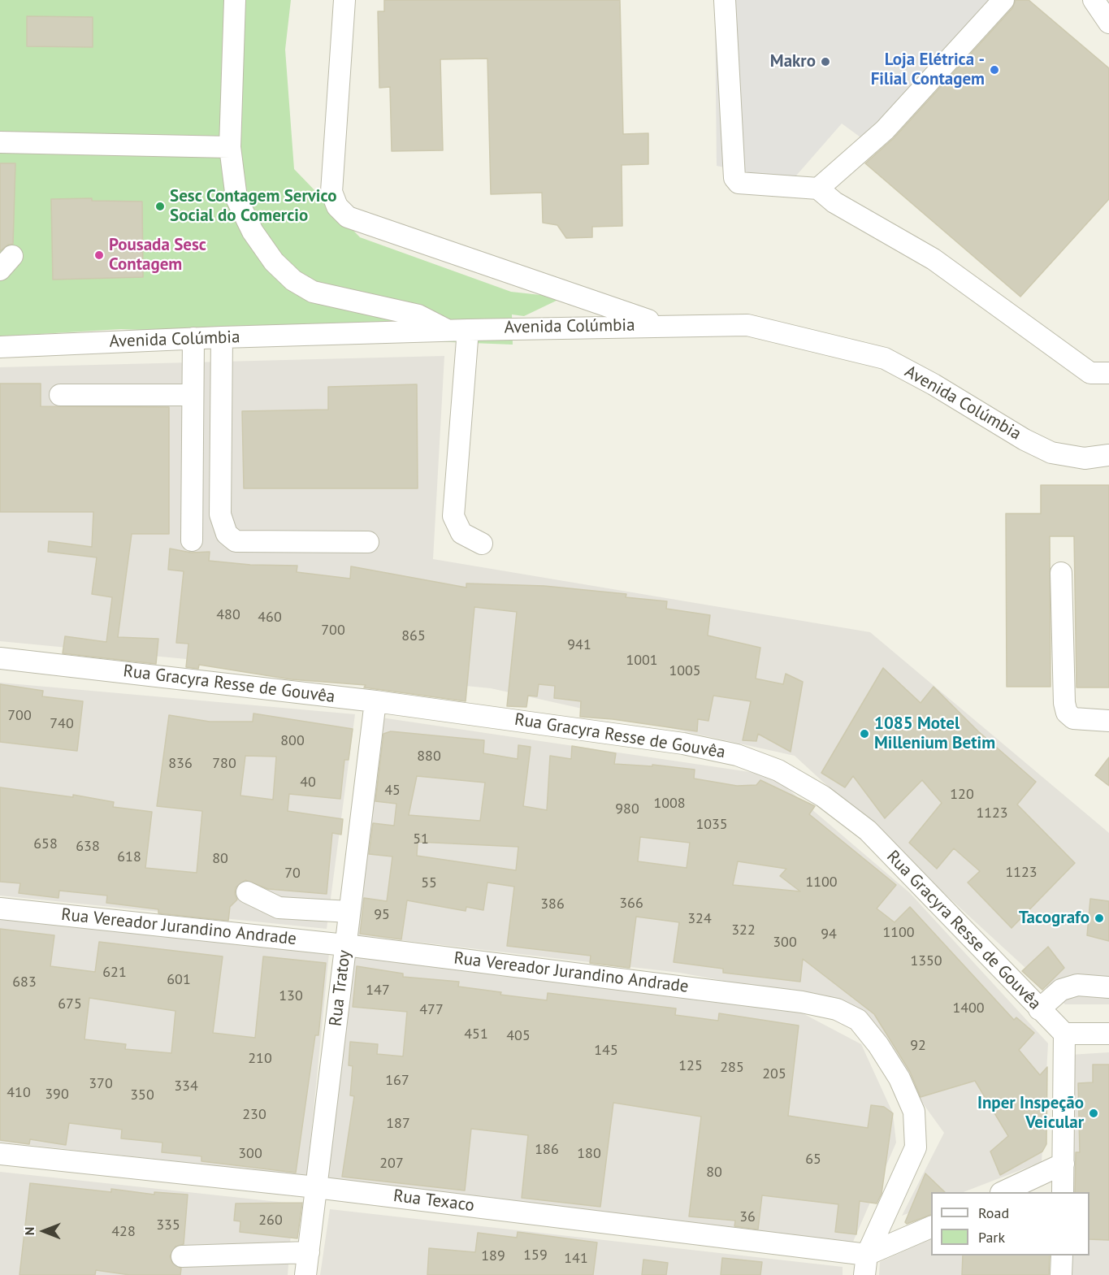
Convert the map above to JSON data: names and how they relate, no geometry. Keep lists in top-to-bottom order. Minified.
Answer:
{"streets":{"street":["Avenida Colúmbia","Rua Gracyra Resse de Gouvêa","Rua Vereador Jurandino Andrade","Rua Tratoy","Rua Texaco"]},"crossings":[["Rua Gracyra Resse de Gouvêa","Rua Tratoy"],["Rua Vereador Jurandino Andrade","Rua Tratoy"],["Rua Vereador Jurandino Andrade","Rua Texaco"],["Rua Tratoy","Rua Texaco"]],"places":["Makro","Loja Elétrica - Filial Contagem","Sesc Contagem Servico Social do Comercio","Pousada Sesc Contagem","1085 Motel Millenium Betim","Tacografo","Inper Inspeção Veicular"],"house_numbers":["480","460","700","865","941","1001","1005","700","740","800","880","836","780","40","45","120","1008","980","1123","1035","51","658","638","618","80","1123","70","1100","55","366","386","95","324","322","1100","94","300","1350","621","601","683","147","130","675","1400","477","451","405","92","145","210","125","285","205","167","370","334","410","390","350","230","187","186","300","180","65","207","80","36","260","335","428","159","189","141"],"legend":["Road","Park"],"north":"left"}
